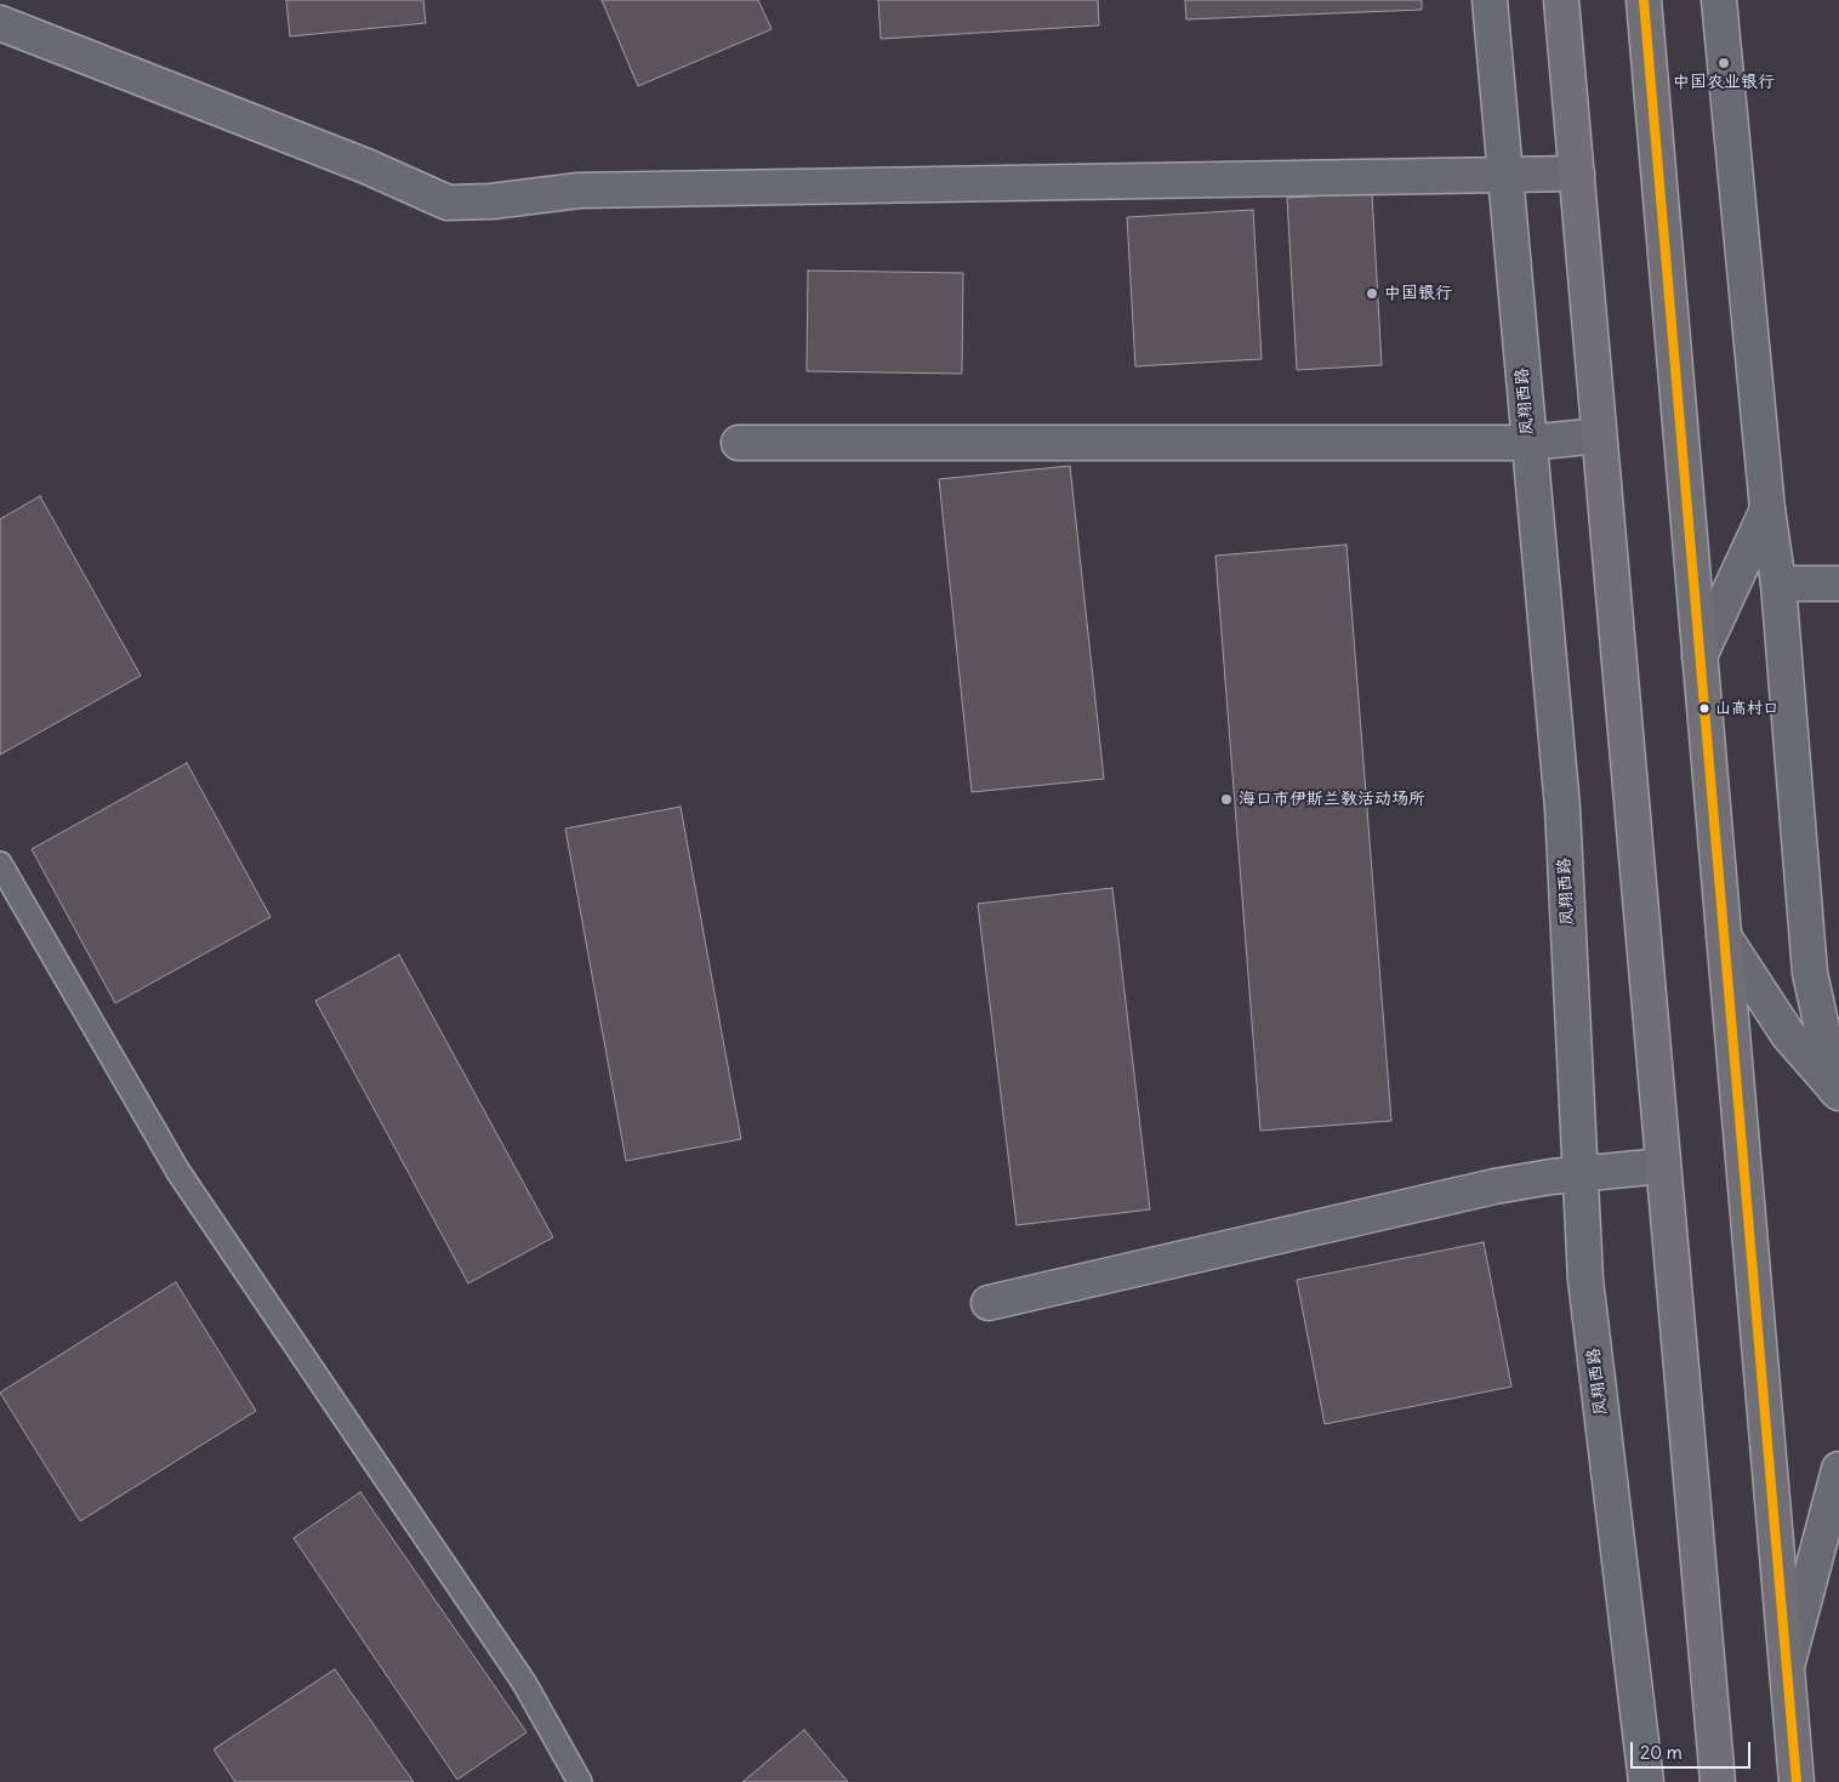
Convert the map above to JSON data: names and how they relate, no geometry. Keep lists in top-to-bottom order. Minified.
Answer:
{"streets":{"street":["凤翔西路"]},"places":["中国农业银行","中国银行","山高村口","海口市伊斯兰教活动场所"],"scale_bar":"20 m"}
